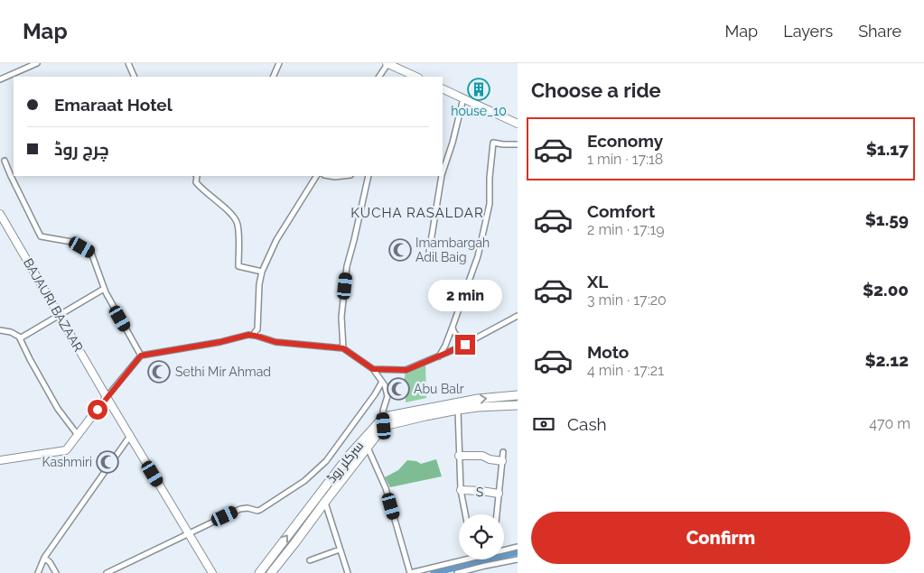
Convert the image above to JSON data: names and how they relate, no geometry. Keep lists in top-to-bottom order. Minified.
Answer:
{"streets":{"main road":["BAJAURI BAZAAR","سرکلر روڈ","S"]},"districts":["KUCHA RASALDAR"],"places":{"building":["house_10"],"mosque":["Imambargah Adil Baig","Sethi Mir Ahmad","Abu Balr","Kashmiri"]},"page":{"header":"Map","nav":["Map","Layers","Share"],"heading":"Choose a ride","banner":["Emaraat Hotel","چرچ روڈ"],"list":[{"name":"Economy","note":"1 min · 17:18","value":"$1.17"},{"name":"Comfort","note":"2 min · 17:19","value":"$1.59"},{"name":"XL","note":"3 min · 17:20","value":"$2.00"},{"name":"Moto","note":"4 min · 17:21","value":"$2.12"}],"bubble":"2 min","pay":["Cash","470 m"],"buttons":"Confirm"}}
